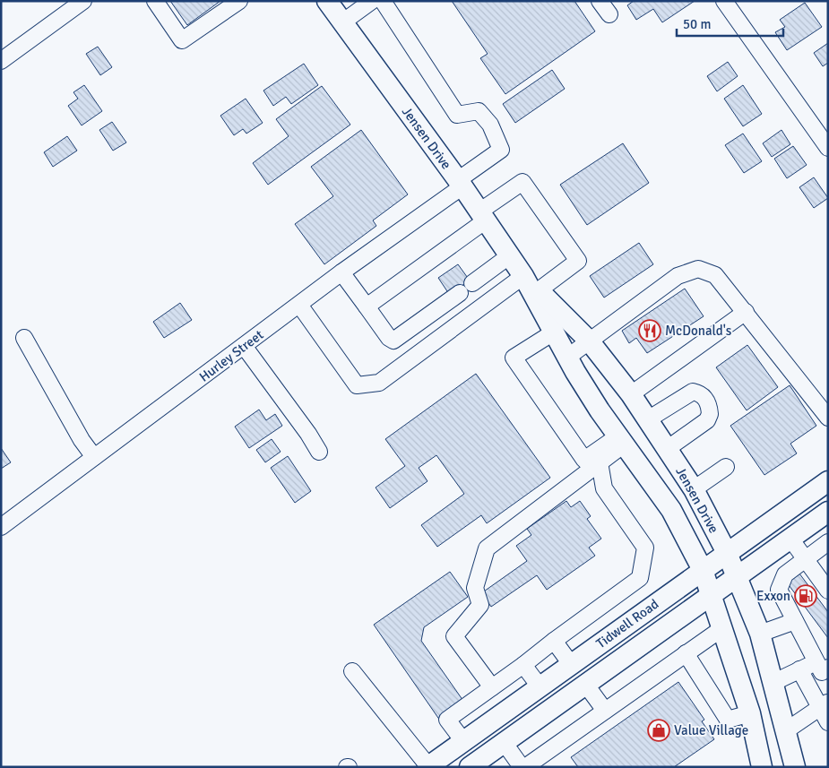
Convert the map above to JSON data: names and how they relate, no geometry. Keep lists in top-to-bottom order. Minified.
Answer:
{"streets":{"main road":["Jensen Drive","Tidwell Road"],"street":["Hurley Street"]},"crossings":[["Jensen Drive","Hurley Street"],["Jensen Drive","Tidwell Road"]],"places":{"restaurant":["McDonald's"],"fuel station":["Exxon"],"shop":["Value Village"]},"scale_bar":"50 m"}
